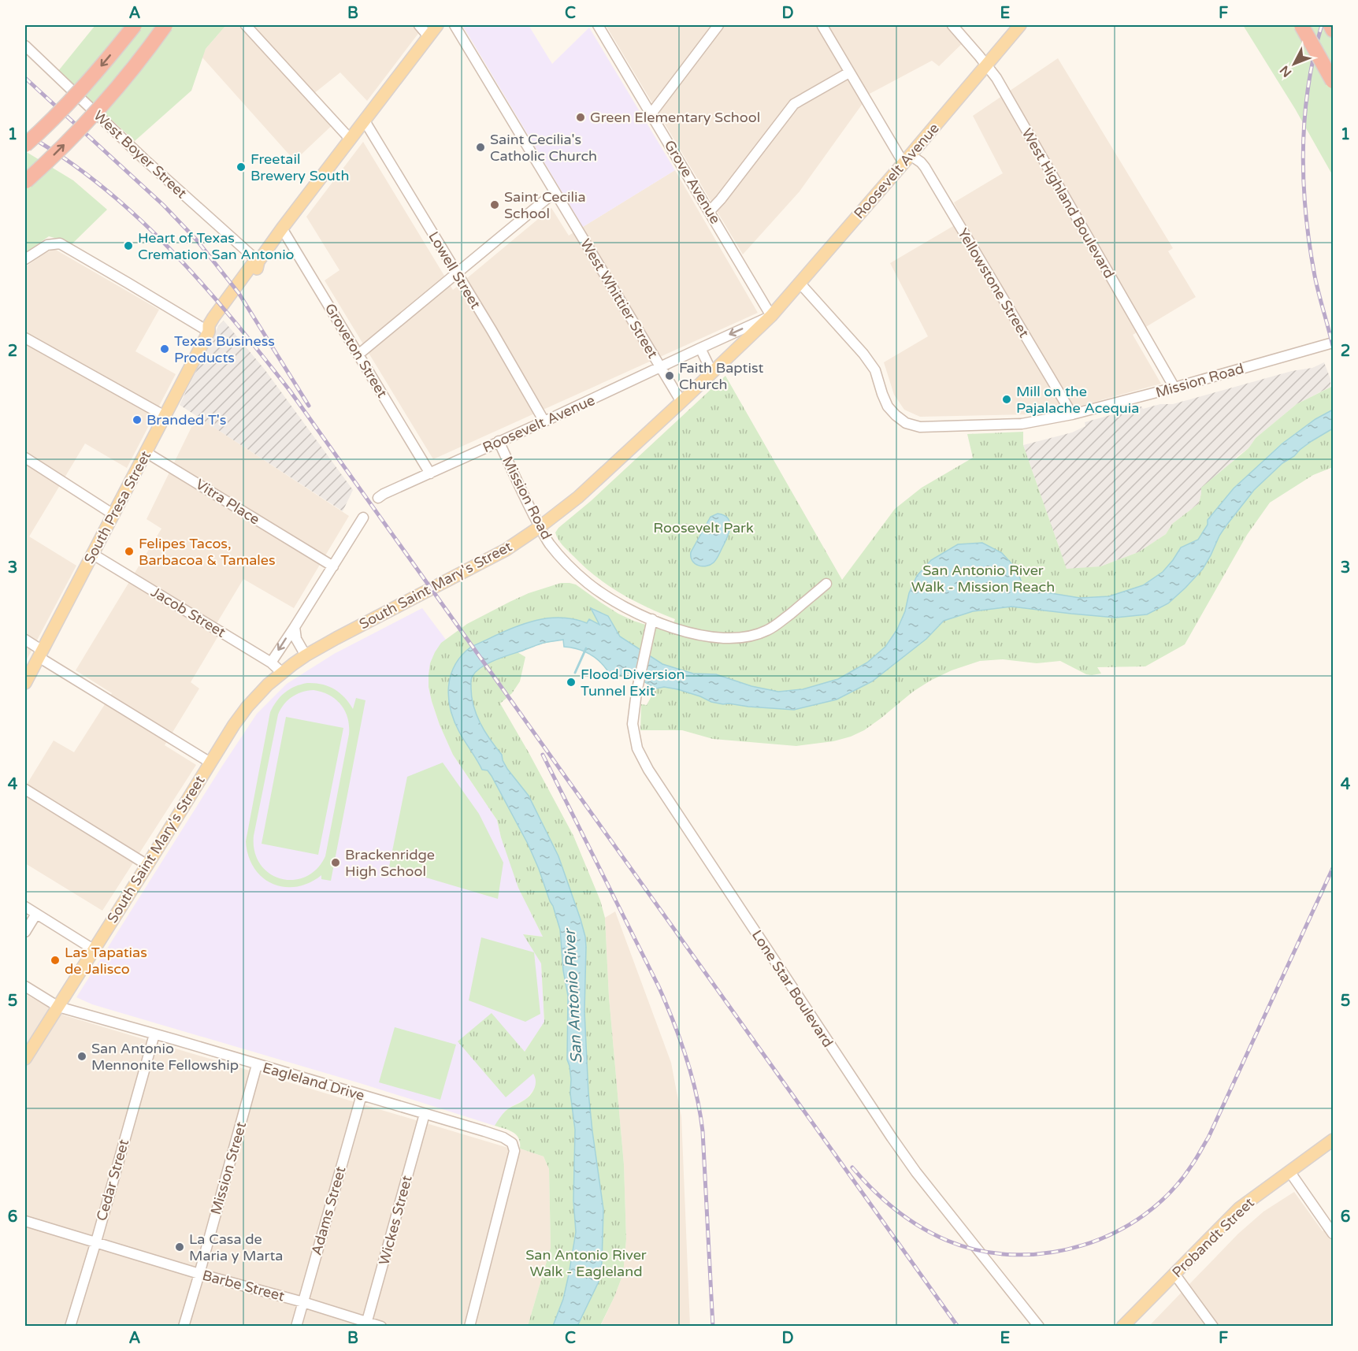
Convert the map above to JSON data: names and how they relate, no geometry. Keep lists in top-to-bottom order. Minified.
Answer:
{"streets":{"main road":["Roosevelt Avenue","South Presa Street","South Saint Mary's Street","Probandt Street"],"street":["West Boyer Street","Grove Avenue","West Highland Boulevard","Lowell Street","Yellowstone Street","West Whittier Street","Groveton Street","Mission Road","Vitra Place","Jacob Street","Lone Star Boulevard","Eagleland Drive","Mission Street","Cedar Street","Adams Street","Wickes Street","Barbe Street"]},"crossings":[["West Boyer Street","South Presa Street"],["Roosevelt Avenue","Grove Avenue"],["Roosevelt Avenue","West Highland Boulevard"],["Roosevelt Avenue","Lowell Street"],["Roosevelt Avenue","Yellowstone Street"],["Roosevelt Avenue","West Whittier Street"],["Roosevelt Avenue","Groveton Street"],["Roosevelt Avenue","Mission Road"],["Roosevelt Avenue","South Saint Mary's Street"],["West Highland Boulevard","Mission Road"],["Lowell Street","South Presa Street"],["Yellowstone Street","Mission Road"],["Groveton Street","South Presa Street"],["Mission Road","South Saint Mary's Street"],["Mission Road","Lone Star Boulevard"],["Vitra Place","South Presa Street"],["South Presa Street","Jacob Street"],["South Saint Mary's Street","Jacob Street"],["South Saint Mary's Street","Eagleland Drive"],["Eagleland Drive","Mission Street"],["Eagleland Drive","Cedar Street"],["Eagleland Drive","Adams Street"],["Eagleland Drive","Wickes Street"],["Mission Street","Barbe Street"],["Cedar Street","Barbe Street"],["Adams Street","Barbe Street"],["Wickes Street","Barbe Street"]],"water":["San Antonio River"],"parks":["Roosevelt Park","San Antonio River Walk - Mission Reach","San Antonio River Walk - Eagleland"],"places":["Green Elementary School","Saint Cecilia's Catholic Church","Freetail Brewery South","Saint Cecilia School","Heart of Texas Cremation San Antonio","Texas Business Products","Faith Baptist Church","Mill on the Pajalache Acequia","Branded T's","Felipes Tacos, Barbacoa & Tamales","Flood Diversion Tunnel Exit","Brackenridge High School","Las Tapatias de Jalisco","San Antonio Mennonite Fellowship","La Casa de Maria y Marta"],"north":"bottom left","grid":{"columns":["A","B","C","D","E","F"],"rows":["1","2","3","4","5","6"]}}
